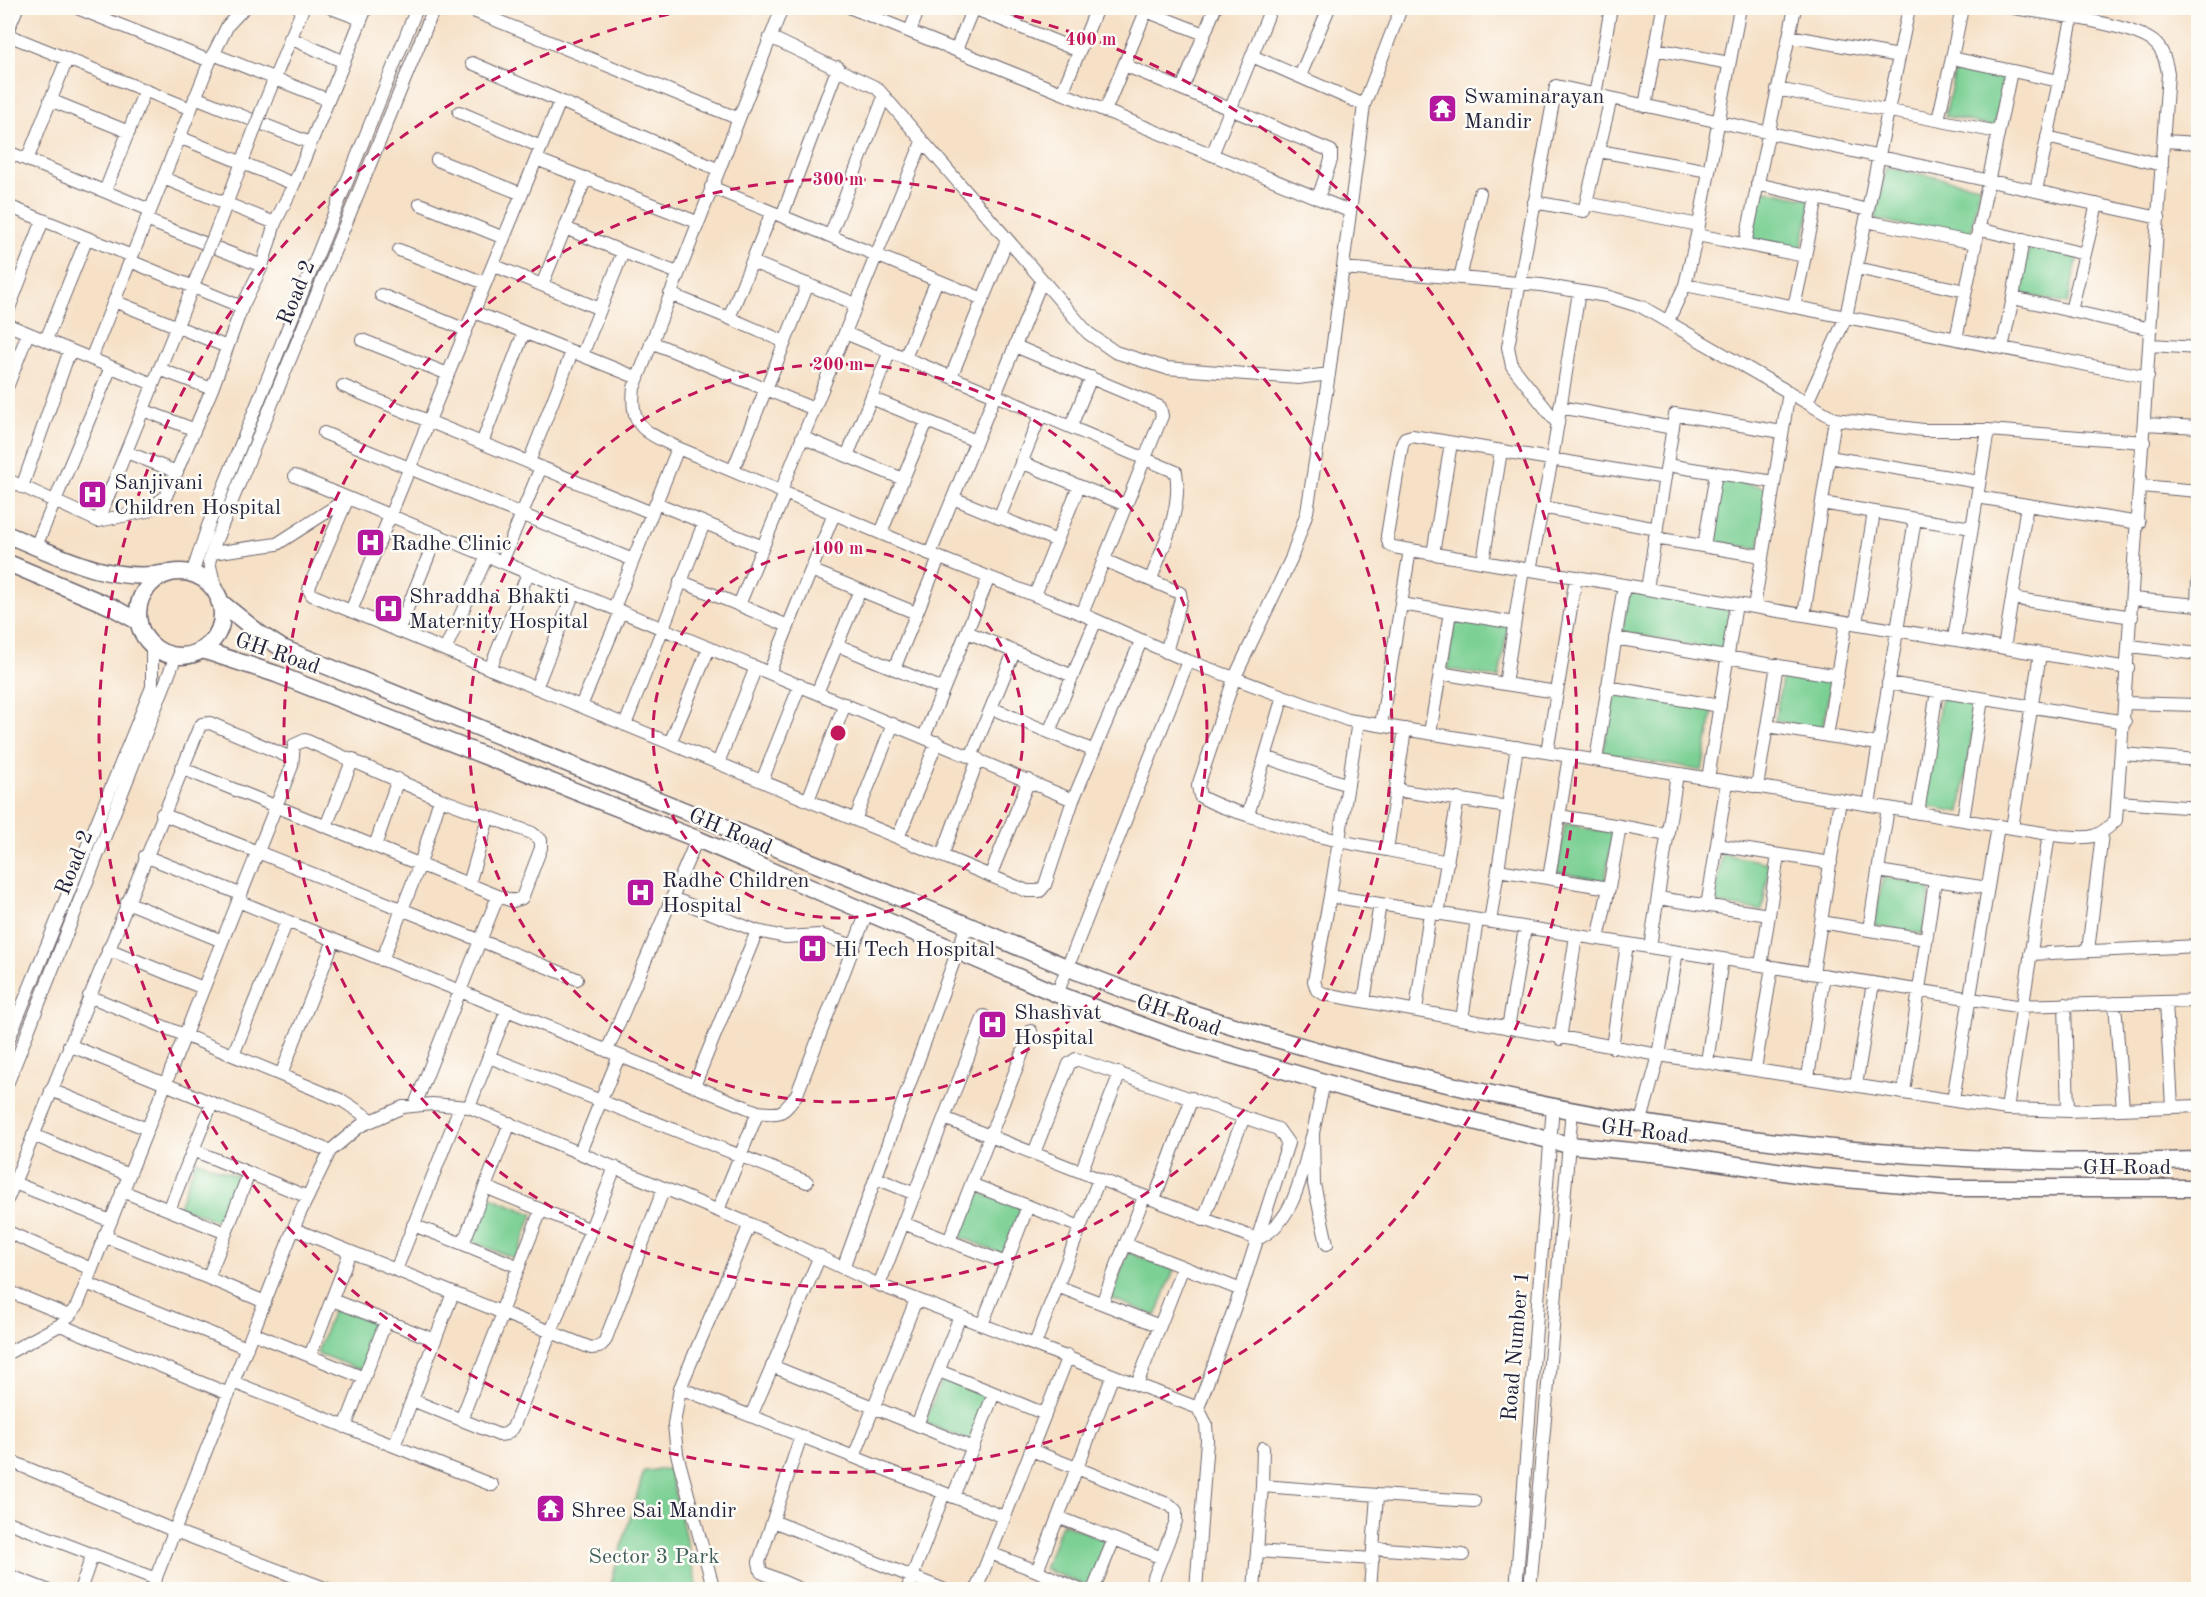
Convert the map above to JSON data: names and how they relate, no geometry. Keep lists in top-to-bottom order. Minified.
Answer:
{"streets":{"main road":["GH Road"],"street":["Road 2","Road Number 1"]},"crossings":[["Road 2","GH Road"],["GH Road","Road Number 1"]],"parks":["Sector 3 Park"],"places":{"temple":["Swaminarayan Mandir","Shree Sai Mandir"],"hospital":["Sanjivani Children Hospital","Radhe Clinic","Shraddha Bhakti Maternity Hospital","Radhe Children Hospital","Hi Tech Hospital","Shashvat Hospital"]},"rings":["400 m","300 m","200 m","100 m"]}
